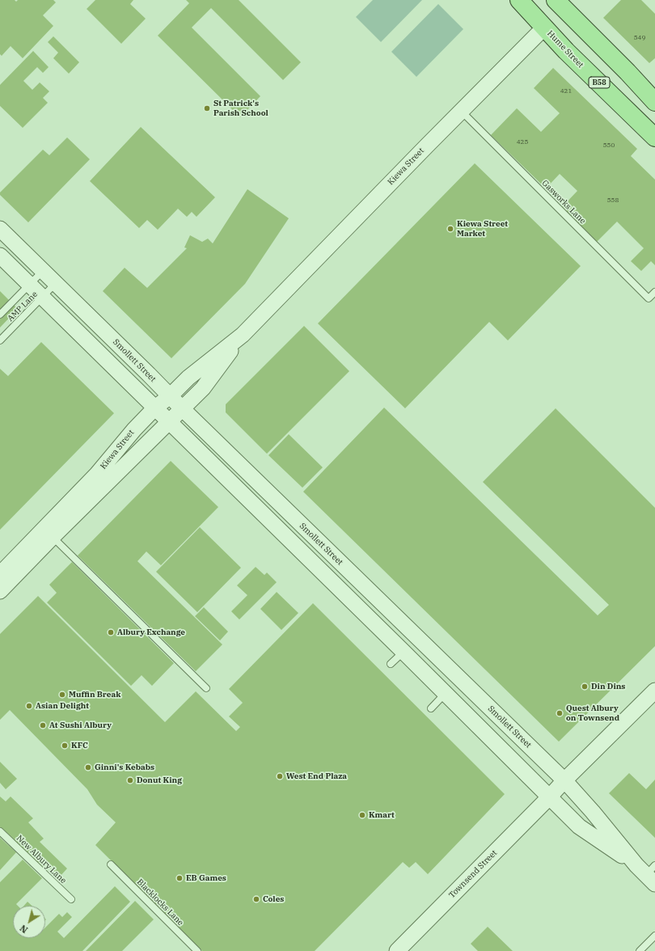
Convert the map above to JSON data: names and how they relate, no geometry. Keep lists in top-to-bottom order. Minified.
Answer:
{"streets":{"main road":["Hume Street","B58","Kiewa Street"],"street":["Smollett Street","Townsend Street"],"lane":["Gasworks Lane","AMP Lane","New Albury Lane","Blacklocks Lane"]},"crossings":[["Hume Street","Kiewa Street"],["Kiewa Street","Gasworks Lane"],["Kiewa Street","Smollett Street"],["AMP Lane","Smollett Street"],["Smollett Street","Townsend Street"]],"places":["St Patrick's Parish School","Kiewa Street Market","Albury Exchange","Din Dins","Muffin Break","Asian Delight","Quest Albury on Townsend","At Sushi Albury","KFC","Ginni's Kebabs","West End Plaza","Donut King","Kmart","EB Games","Coles"],"house_numbers":["549","421","425","550","558"],"north":"bottom left"}
